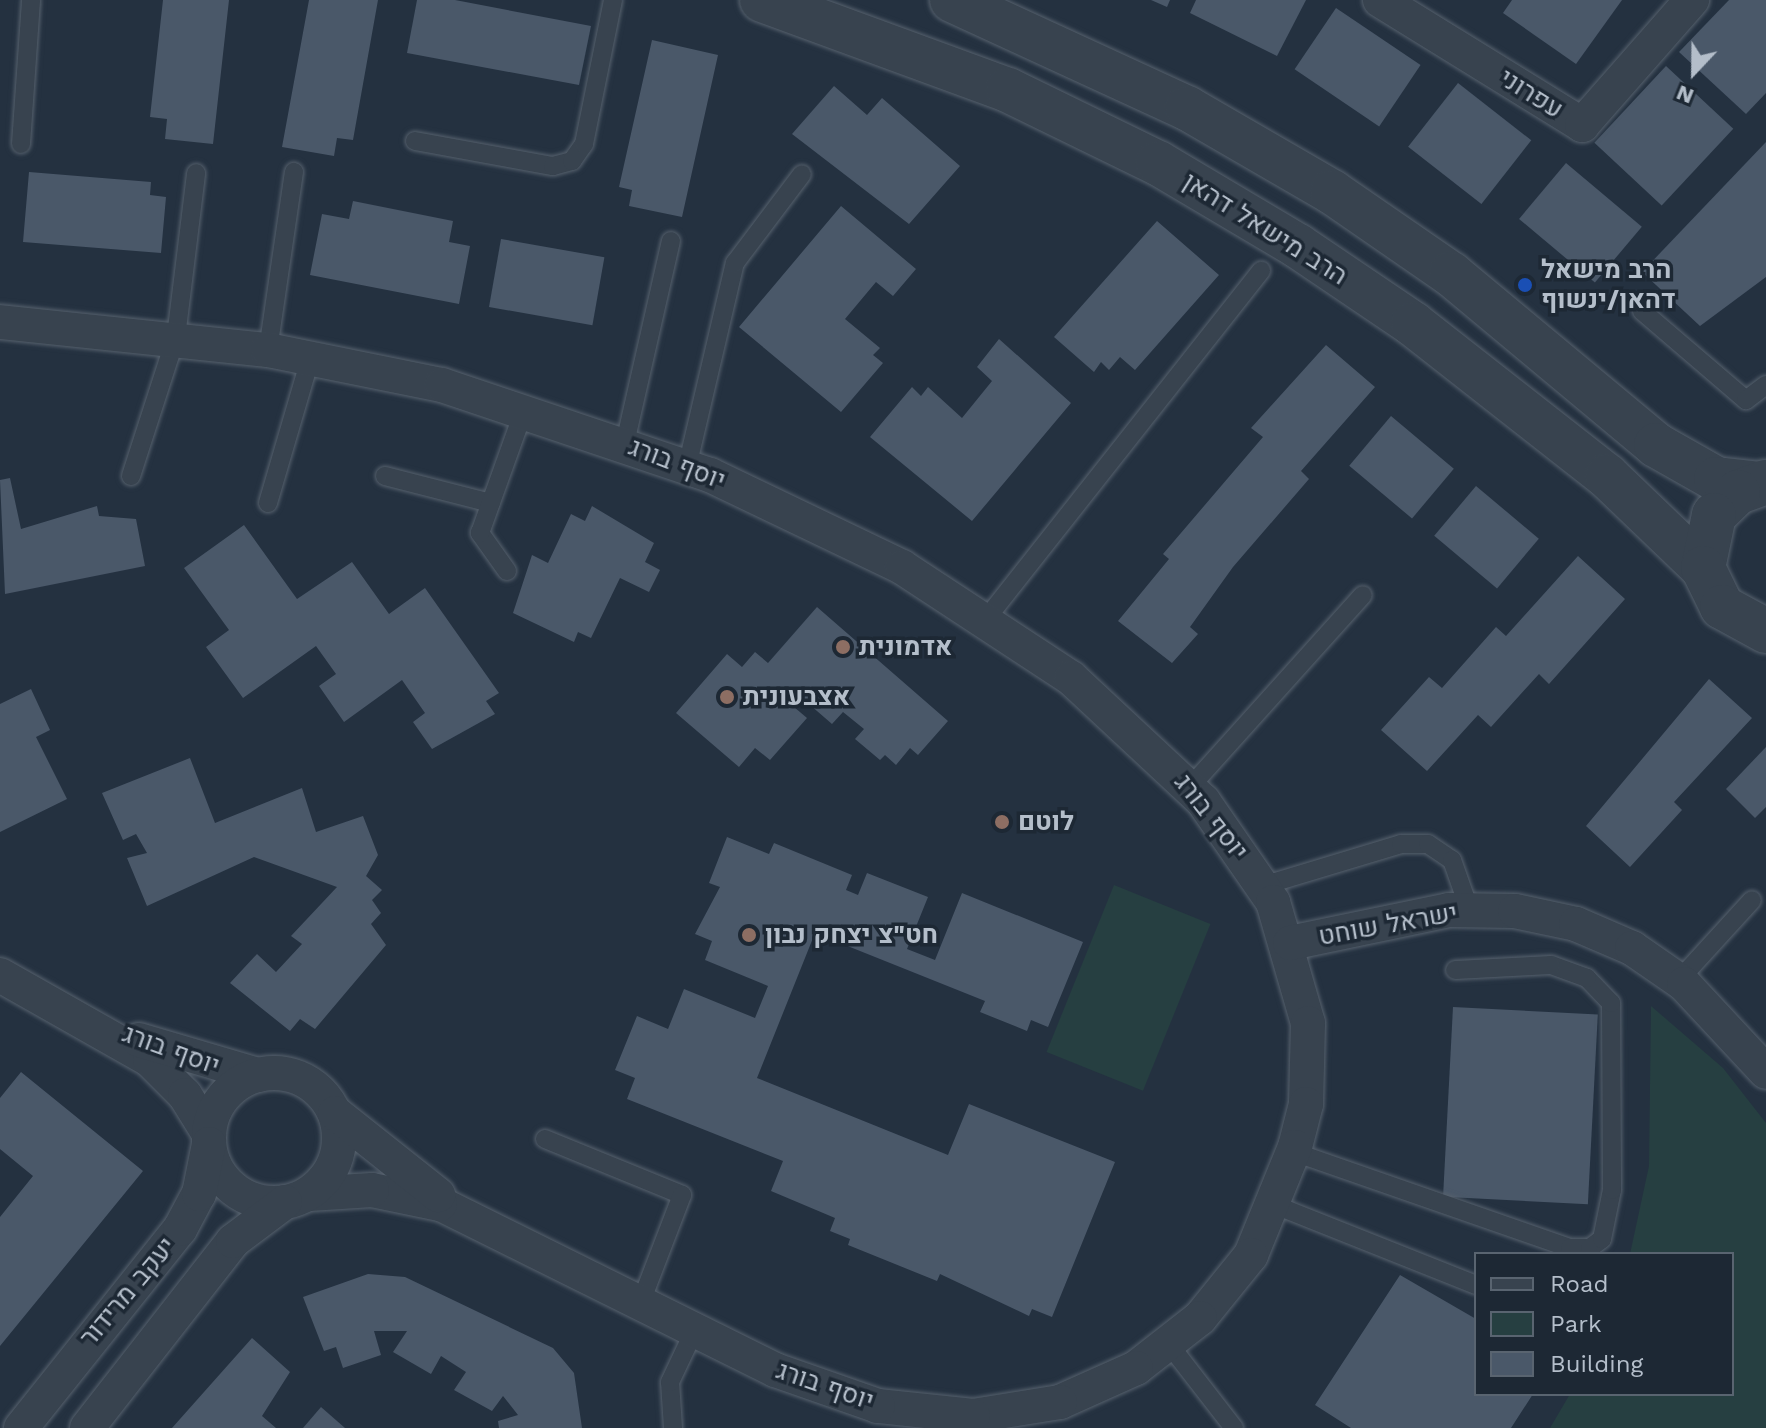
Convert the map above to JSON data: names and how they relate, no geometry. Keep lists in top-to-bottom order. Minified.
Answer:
{"streets":{"street":["עפרוני","הרב מישאל דהאן","יוסף בורג","ישראל שוחט","יעקב מרידור"]},"crossings":[["יוסף בורג","ישראל שוחט"],["יוסף בורג","יעקב מרידור"]],"places":["הרב מישאל דהאן/ינשוף","אדמונית","אצבעונית","לוטם","חט\"צ יצחק נבון"],"legend":["Road","Park","Building"],"north":"bottom"}
